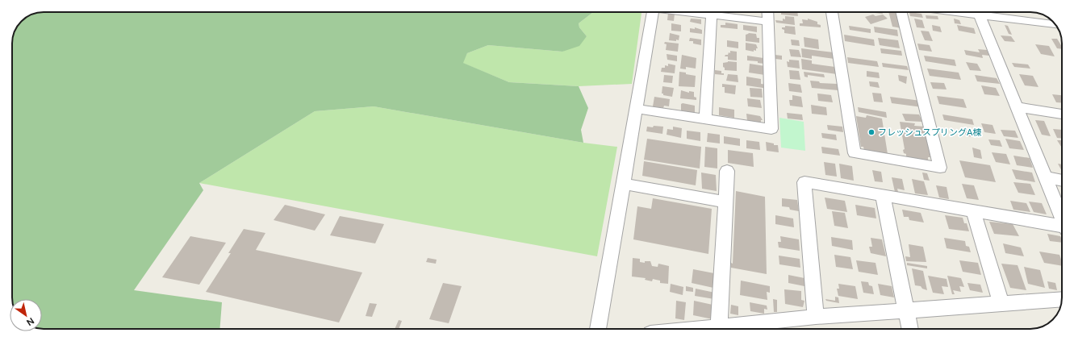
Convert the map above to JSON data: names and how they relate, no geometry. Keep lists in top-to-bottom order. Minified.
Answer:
{"places":["フレッシュスプリングA棟"],"north":"bottom right"}
